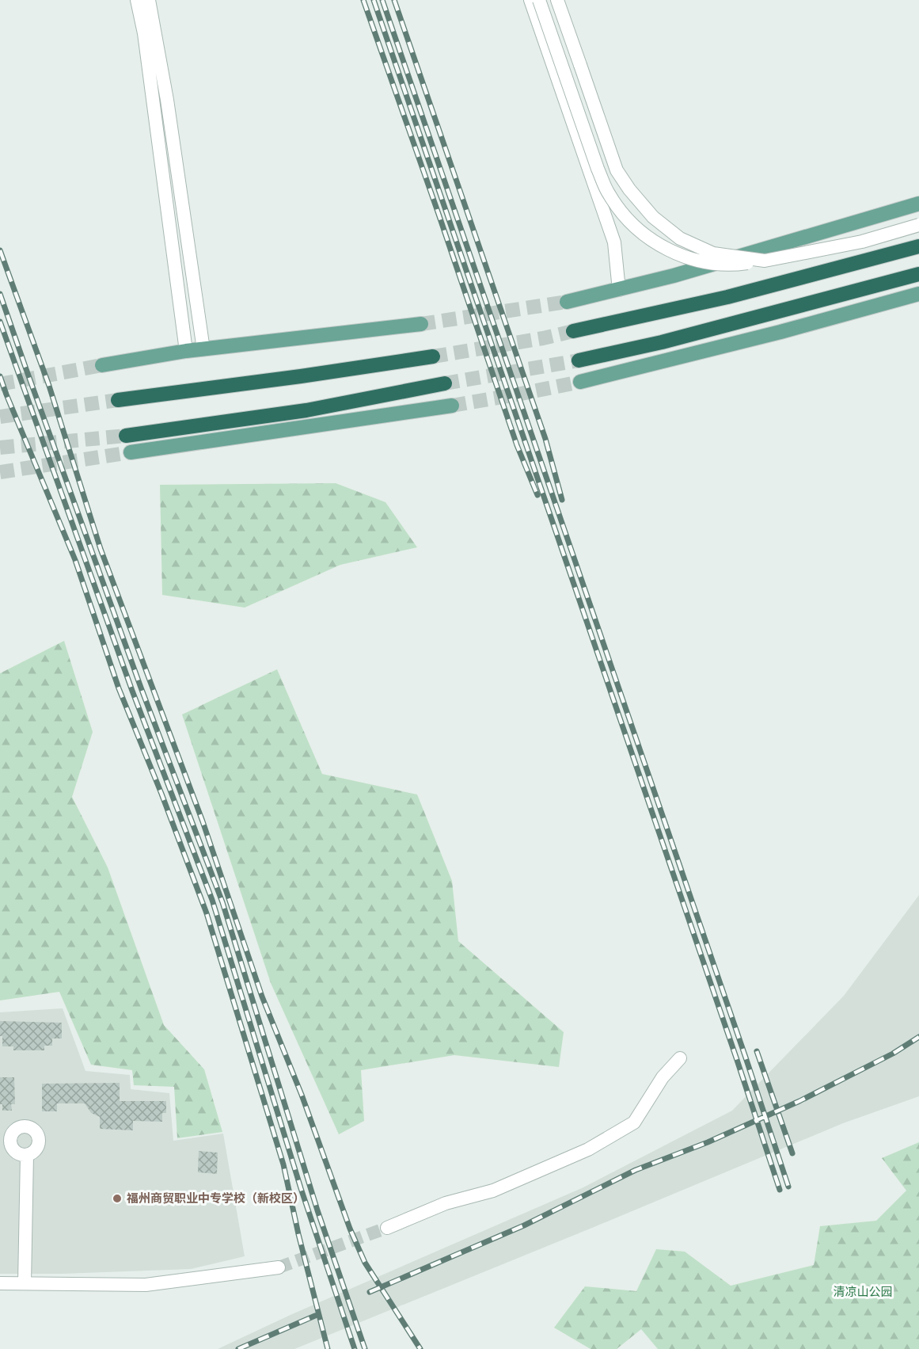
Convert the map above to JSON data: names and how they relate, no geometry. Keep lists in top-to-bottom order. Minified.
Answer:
{"parks":["清凉山公园"],"places":["福州商贸职业中专学校（新校区）"]}
